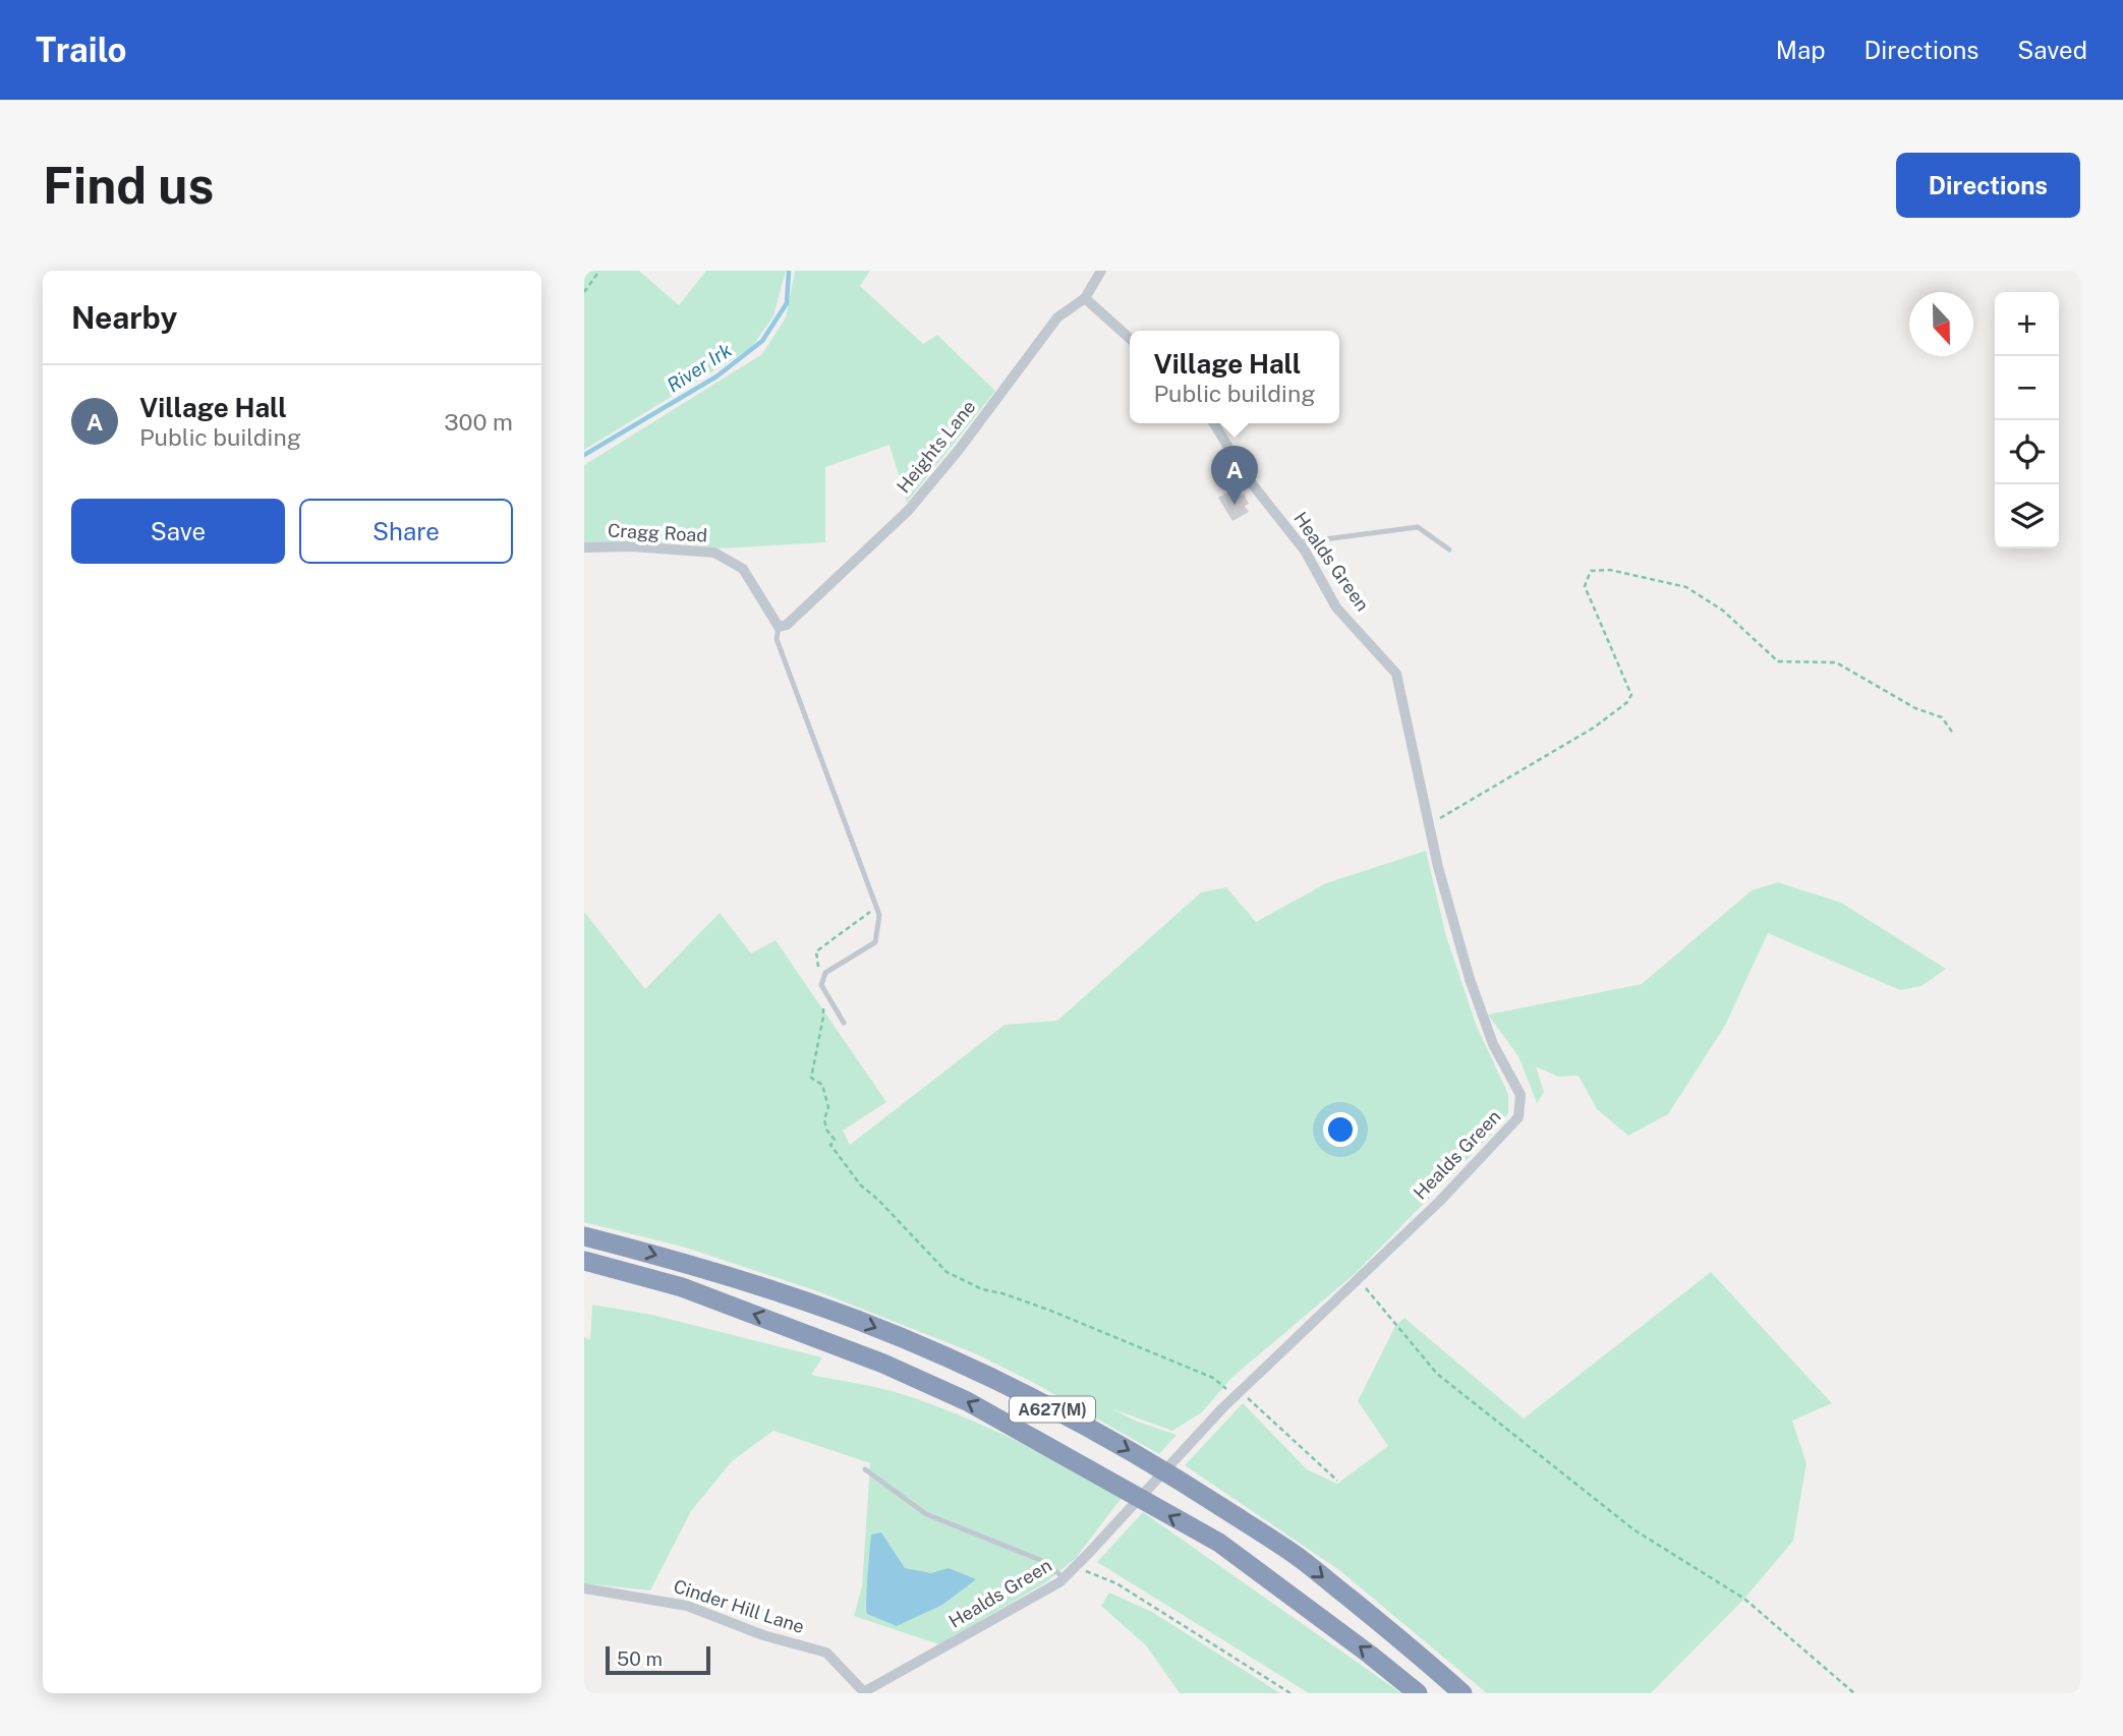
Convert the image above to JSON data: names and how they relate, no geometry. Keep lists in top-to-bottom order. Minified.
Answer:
{"streets":{"highway":["A627(M)"],"street":["Heights Lane","Cragg Road","Healds Green","Cinder Hill Lane"]},"crossings":[["Heights Lane","Cragg Road"],["Healds Green","Cinder Hill Lane"]],"water":["River Irk"],"scale_bar":"50 m","north":"bottom","page":{"header":"Trailo","nav":["Map","Directions","Saved"],"buttons":["Directions",["Save","Share"]],"title":"Find us","heading":"Nearby","map_buttons":["+","−"],"popup":["Village Hall","Public building"],"list":[{"mark":"A","name":"Village Hall","note":"Public building","value":"300 m"}],"pins":"A","scale":"50 m"}}
